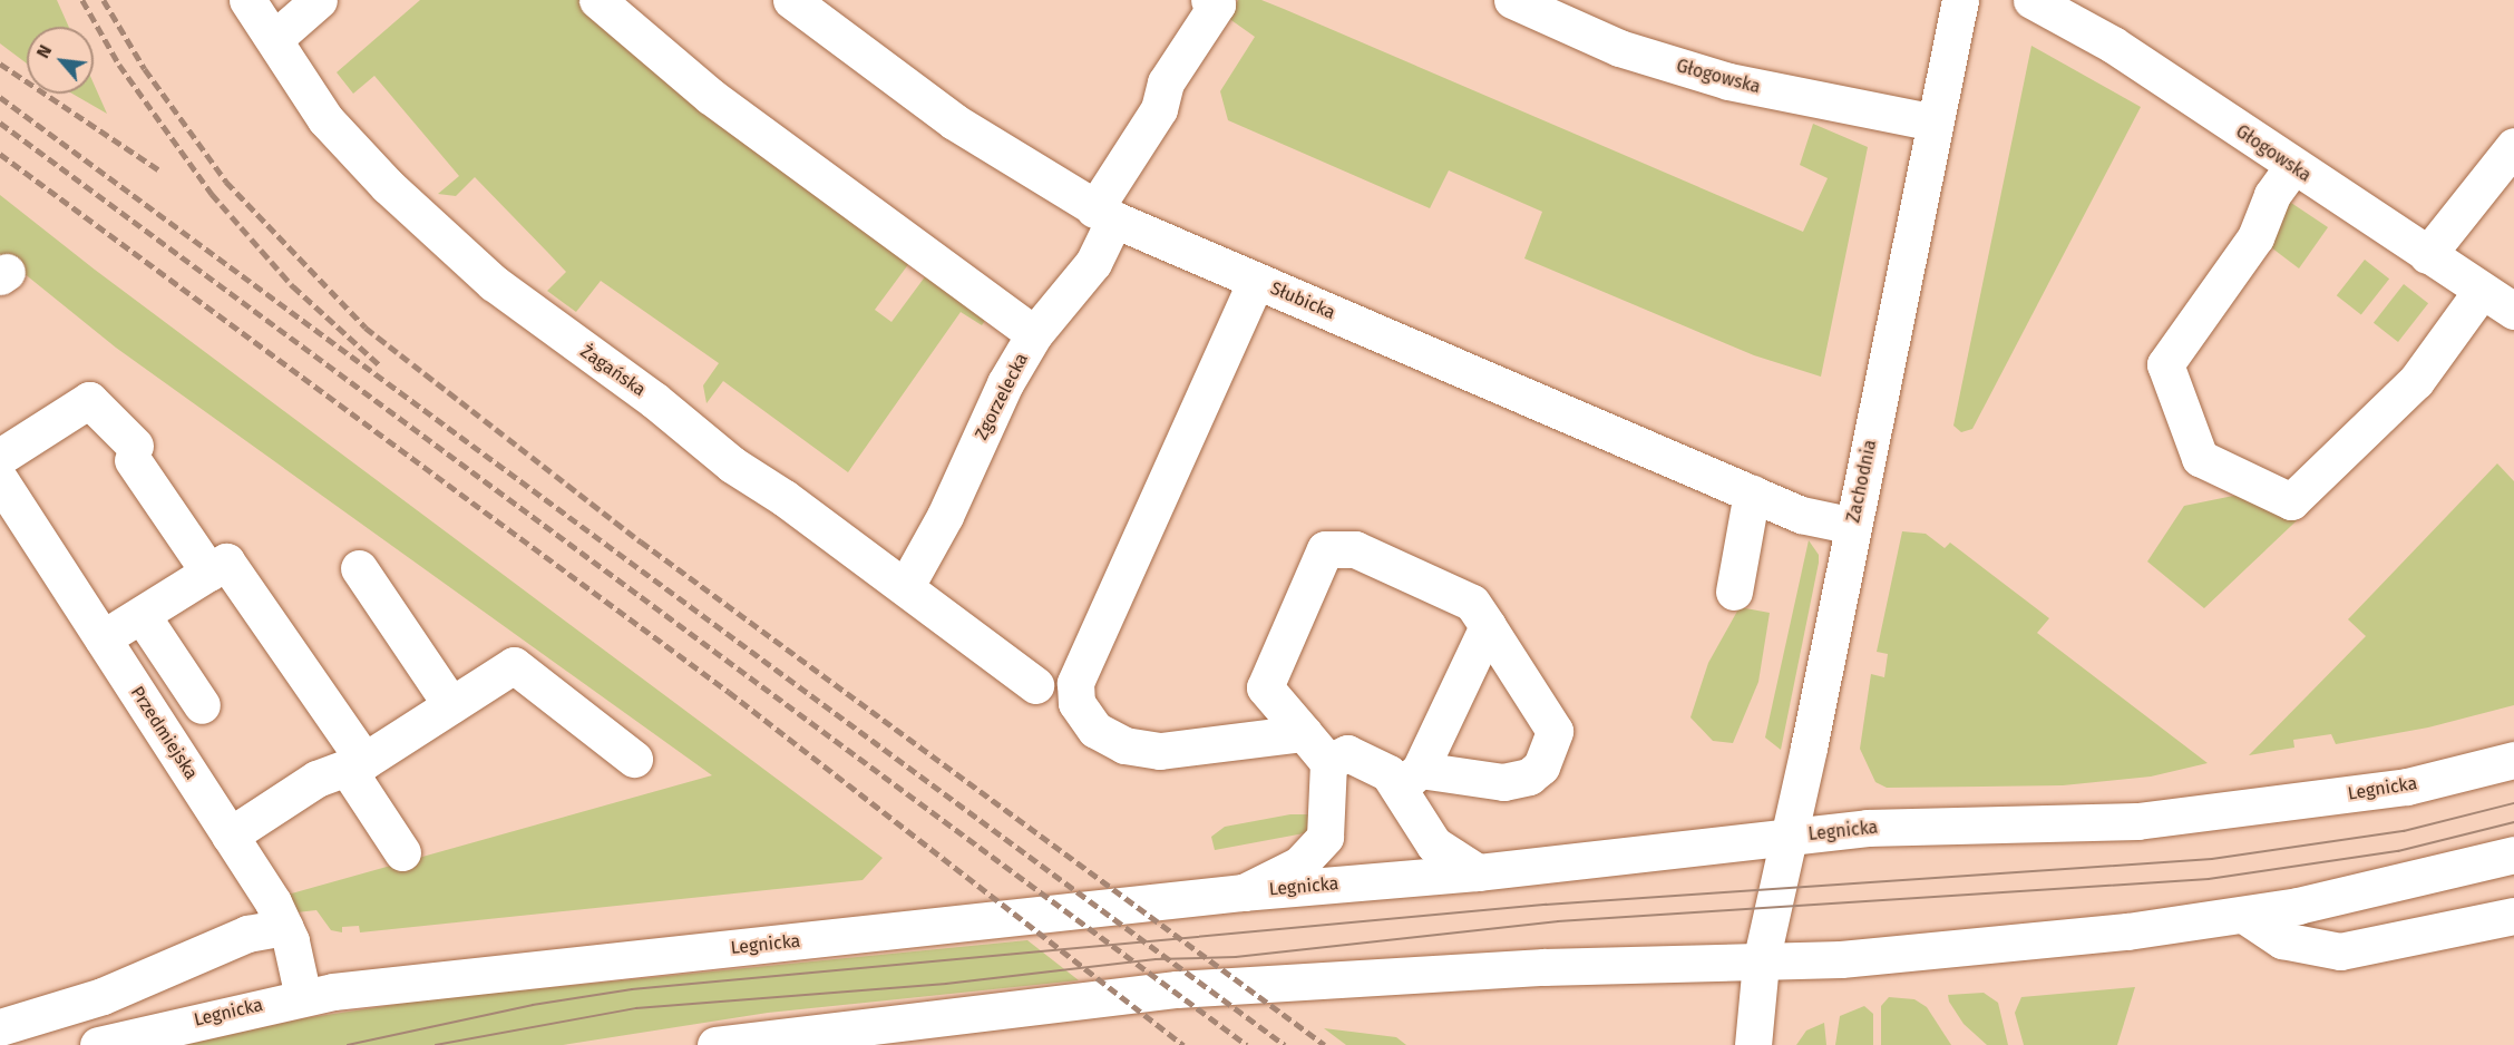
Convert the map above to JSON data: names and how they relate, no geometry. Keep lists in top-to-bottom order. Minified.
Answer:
{"streets":{"street":["Głogowska","Słubicka","Żagańska","Zgorzelecka","Zachodnia","Przedmiejska","Legnicka"]},"crossings":[["Głogowska","Zachodnia"],["Słubicka","Zgorzelecka"],["Słubicka","Zachodnia"],["Żagańska","Zgorzelecka"],["Zachodnia","Legnicka"],["Przedmiejska","Legnicka"]],"north":"top left"}
